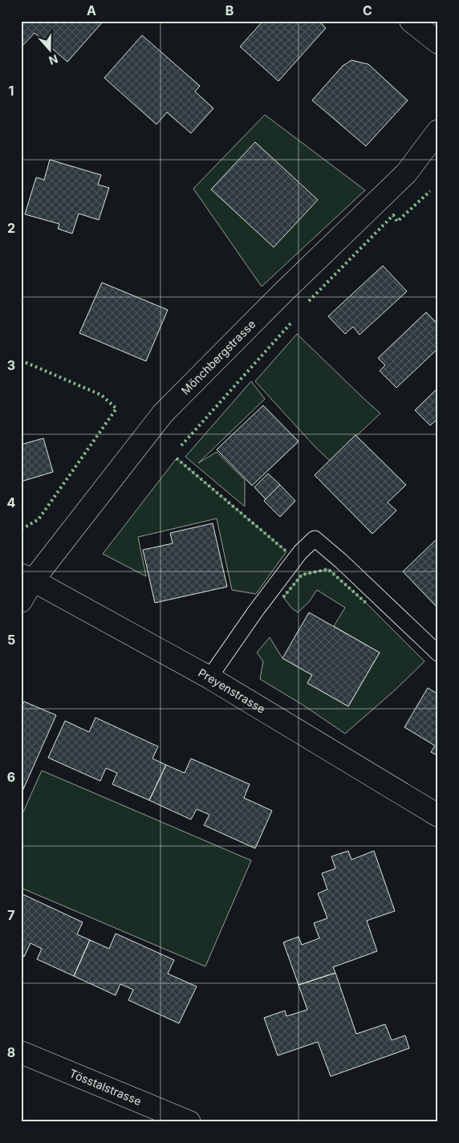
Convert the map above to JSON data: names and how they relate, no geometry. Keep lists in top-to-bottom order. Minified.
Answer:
{"streets":{"street":["Mönchbergstrasse","Preyenstrasse","Tösstalstrasse"]},"crossings":[["Mönchbergstrasse","Preyenstrasse"]],"north":"bottom","grid":{"columns":["A","B","C"],"rows":["1","2","3","4","5","6","7","8"]}}
